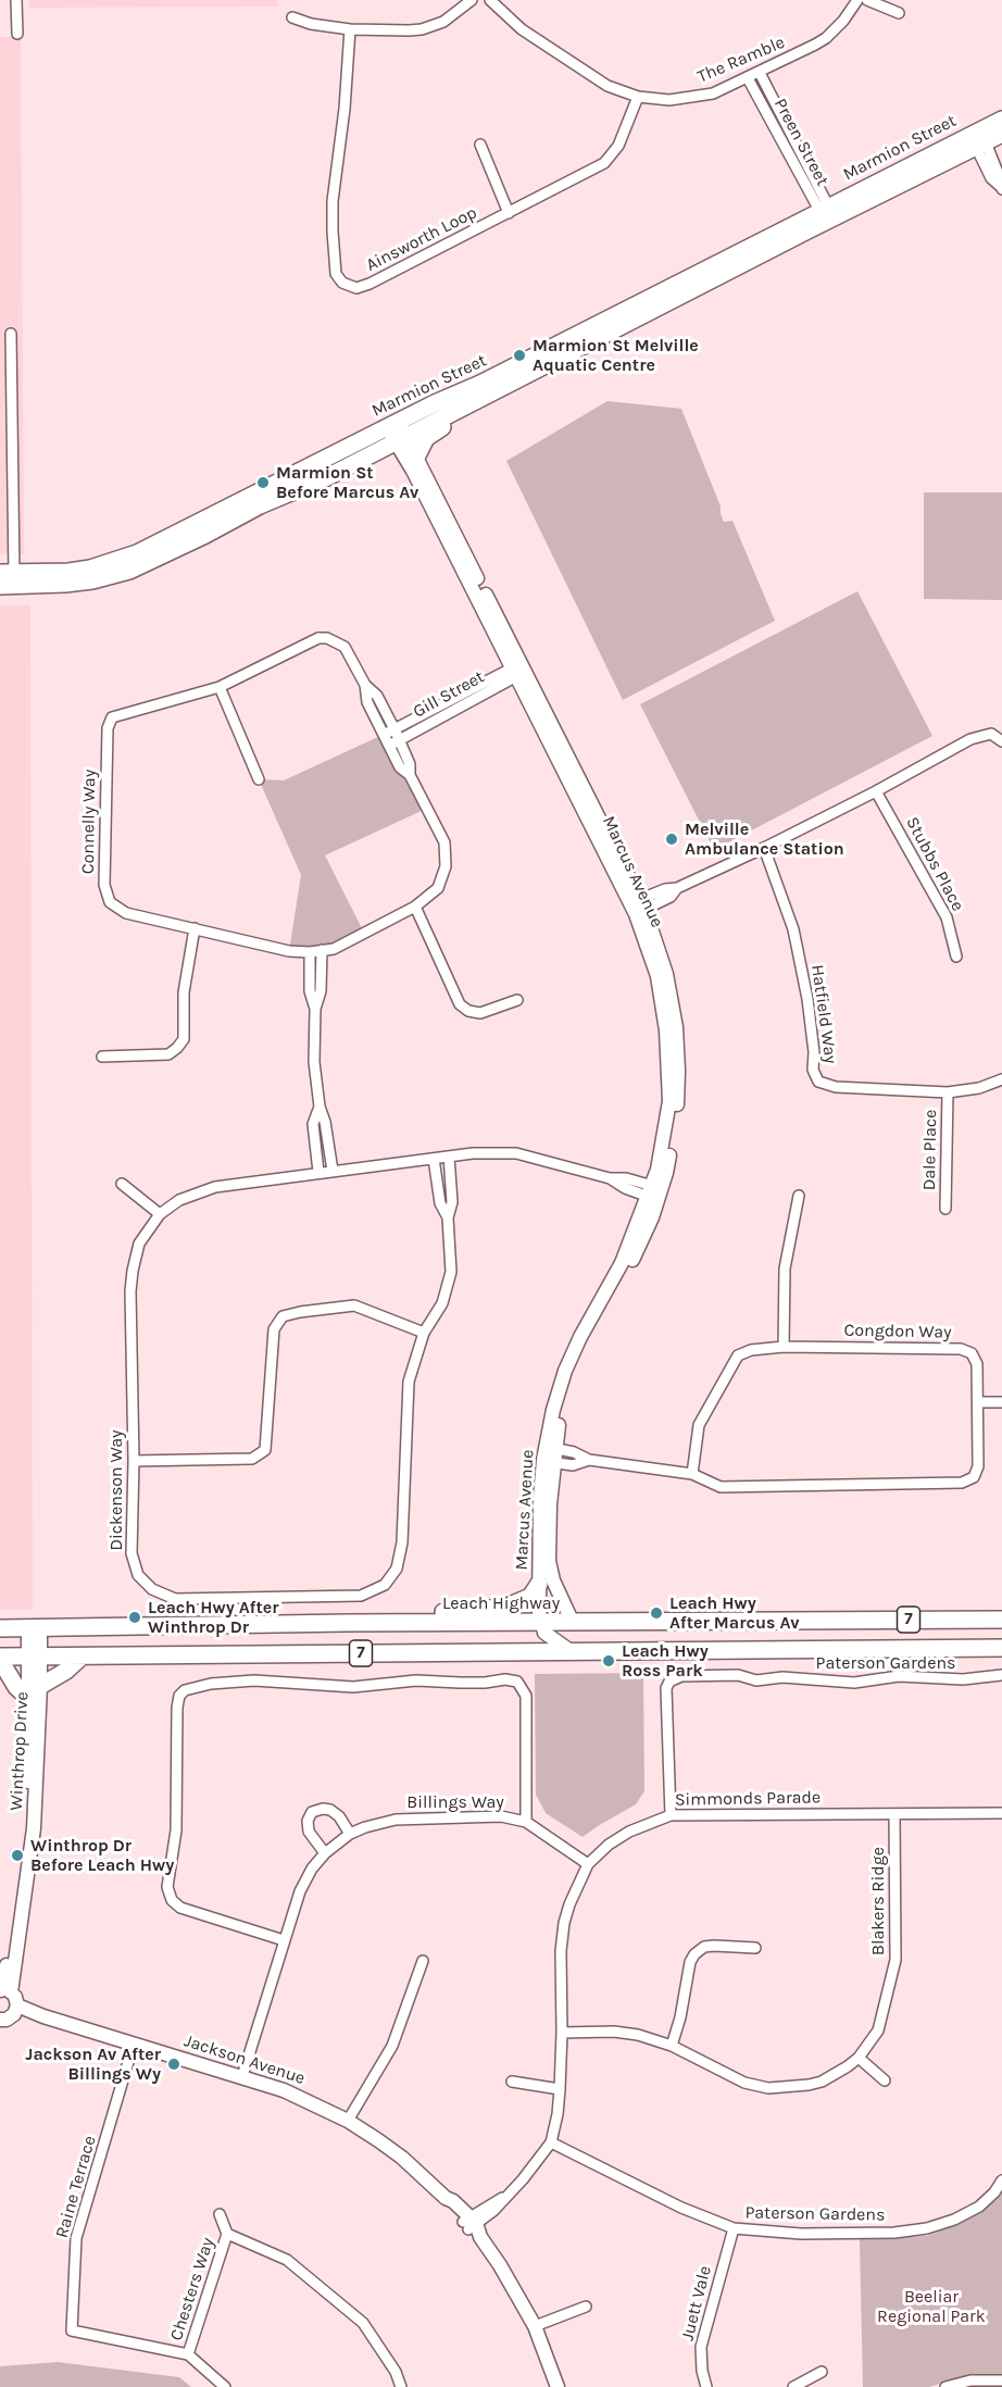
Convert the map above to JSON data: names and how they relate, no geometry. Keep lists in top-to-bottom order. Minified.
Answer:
{"streets":{"main road":["Marmion Street","Leach Highway","7"],"street":["The Ramble","Preen Street","Ainsworth Loop","Gill Street","Connelly Way","Stubbs Place","Marcus Avenue","Hatfield Way","Dale Place","Congdon Way","Dickenson Way","Paterson Gardens","Winthrop Drive","Simmonds Parade","Billings Way","Blakers Ridge","Jackson Avenue","Raine Terrace","Chesters Way","Juett Vale"]},"crossings":[["The Ramble","Preen Street"],["The Ramble","Ainsworth Loop"],["Preen Street","Marmion Street"],["Marmion Street","Marcus Avenue"],["Gill Street","Connelly Way"],["Gill Street","Marcus Avenue"],["Marcus Avenue","Congdon Way"],["Marcus Avenue","Dickenson Way"],["Marcus Avenue","Leach Highway"],["Hatfield Way","Dale Place"],["Leach Highway","Winthrop Drive"],["7","Winthrop Drive"],["Paterson Gardens","Simmonds Parade"],["Paterson Gardens","Juett Vale"],["Simmonds Parade","Billings Way"],["Simmonds Parade","Blakers Ridge"],["Simmonds Parade","Jackson Avenue"],["Billings Way","Jackson Avenue"],["Jackson Avenue","Raine Terrace"],["Raine Terrace","Chesters Way"]],"parks":["Beeliar Regional Park"],"places":["Marmion St Melville Aquatic Centre","Marmion St Before Marcus Av","Melville Ambulance Station","Leach Hwy After Marcus Av","Leach Hwy After Winthrop Dr","Leach Hwy Ross Park","Winthrop Dr Before Leach Hwy","Jackson Av After Billings Wy"]}
